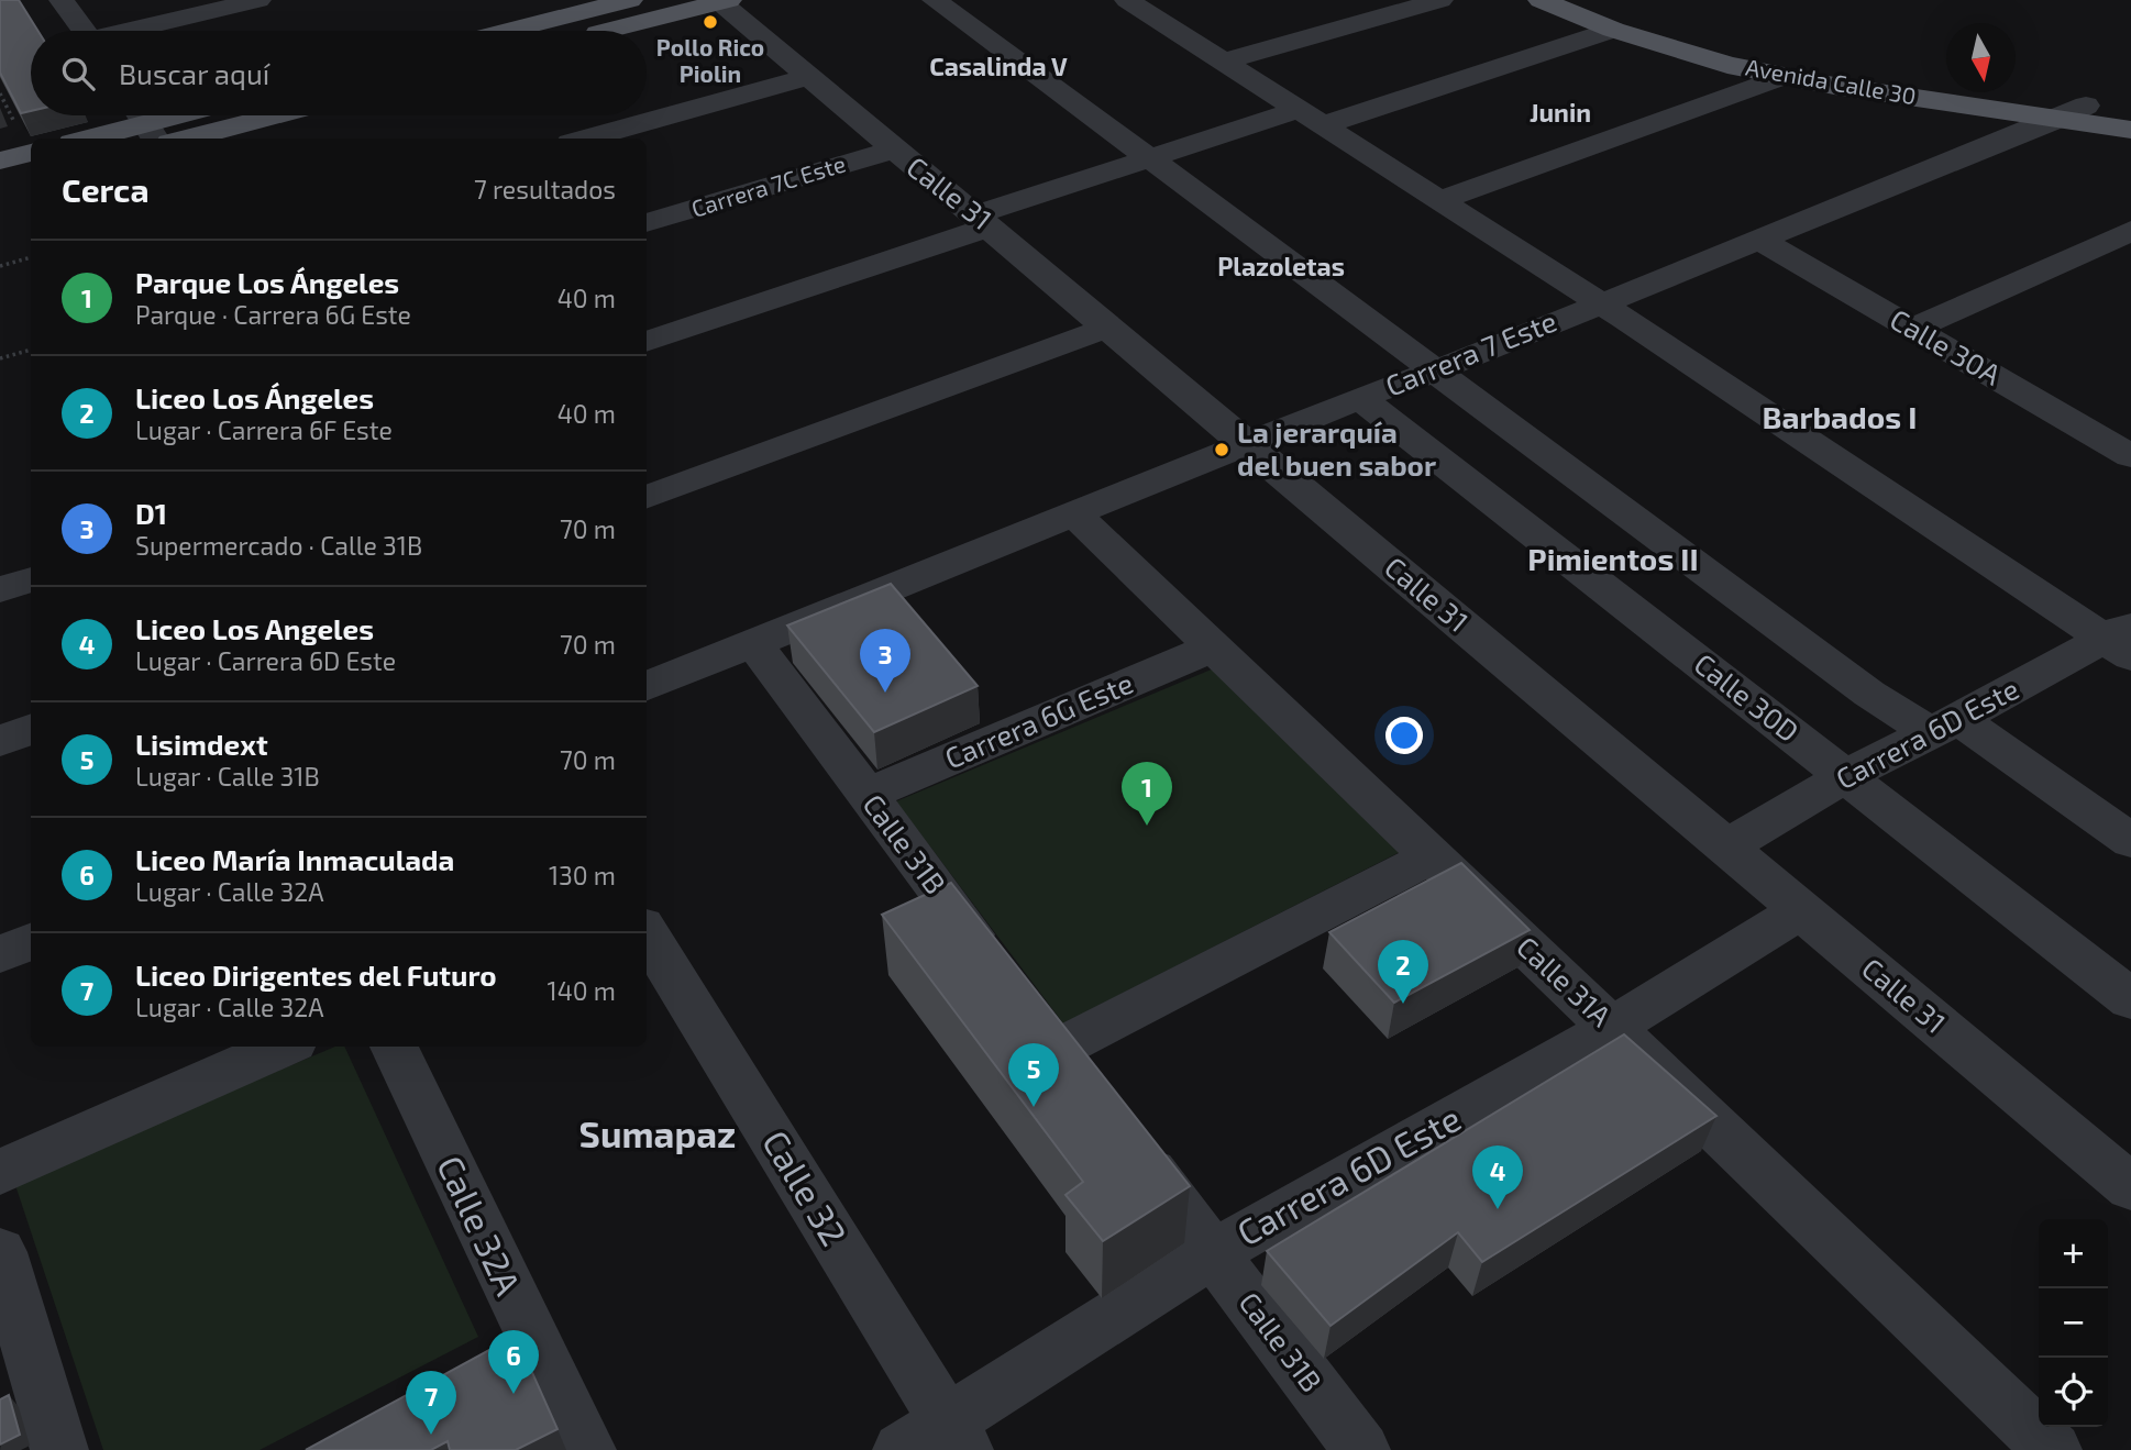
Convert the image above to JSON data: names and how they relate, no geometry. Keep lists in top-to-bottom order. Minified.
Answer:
{"streets":{"main road":["Avenida Calle 30"],"street":["Carrera 7C Este","Calle 31","Calle 30A","Carrera 7 Este","Calle 30D","Carrera 6G Este","Carrera 6D Este","Calle 31B","Calle 31A","Calle 32","Calle 32A"]},"crossings":[["Avenida Calle 30","Carrera 7 Este"],["Carrera 7C Este","Calle 31"],["Calle 31","Carrera 7 Este"],["Calle 31","Carrera 6D Este"],["Calle 30A","Carrera 7 Este"],["Carrera 7 Este","Calle 30D"],["Carrera 7 Este","Calle 31B"],["Carrera 7 Este","Calle 31A"],["Calle 30D","Carrera 6D Este"],["Carrera 6G Este","Calle 31B"],["Carrera 6G Este","Calle 31A"],["Carrera 6D Este","Calle 31B"],["Carrera 6D Este","Calle 31A"],["Carrera 6D Este","Calle 32"]],"districts":["Casalinda V","Junin","Plazoletas","Barbados I","Pimientos II","Sumapaz"],"places":["Pollo Rico Piolin","La jerarquía del buen sabor"],"north":"bottom","page":{"search":"Buscar aquí","heading":["Cerca","7 resultados"],"list":[{"mark":"1","name":"Parque Los Ángeles","note":"Parque · Carrera 6G Este","value":"40 m"},{"mark":"2","name":"Liceo Los Ángeles","note":"Lugar · Carrera 6F Este","value":"40 m"},{"mark":"3","name":"D1","note":"Supermercado · Calle 31B","value":"70 m"},{"mark":"4","name":"Liceo Los Angeles","note":"Lugar · Carrera 6D Este","value":"70 m"},{"mark":"5","name":"Lisimdext","note":"Lugar · Calle 31B","value":"70 m"},{"mark":"6","name":"Liceo María Inmaculada","note":"Lugar · Calle 32A","value":"130 m"},{"mark":"7","name":"Liceo Dirigentes del Futuro","note":"Lugar · Calle 32A","value":"140 m"}],"pins":["3","1","2","5","4","6","7"],"map_buttons":["+","−"]}}
